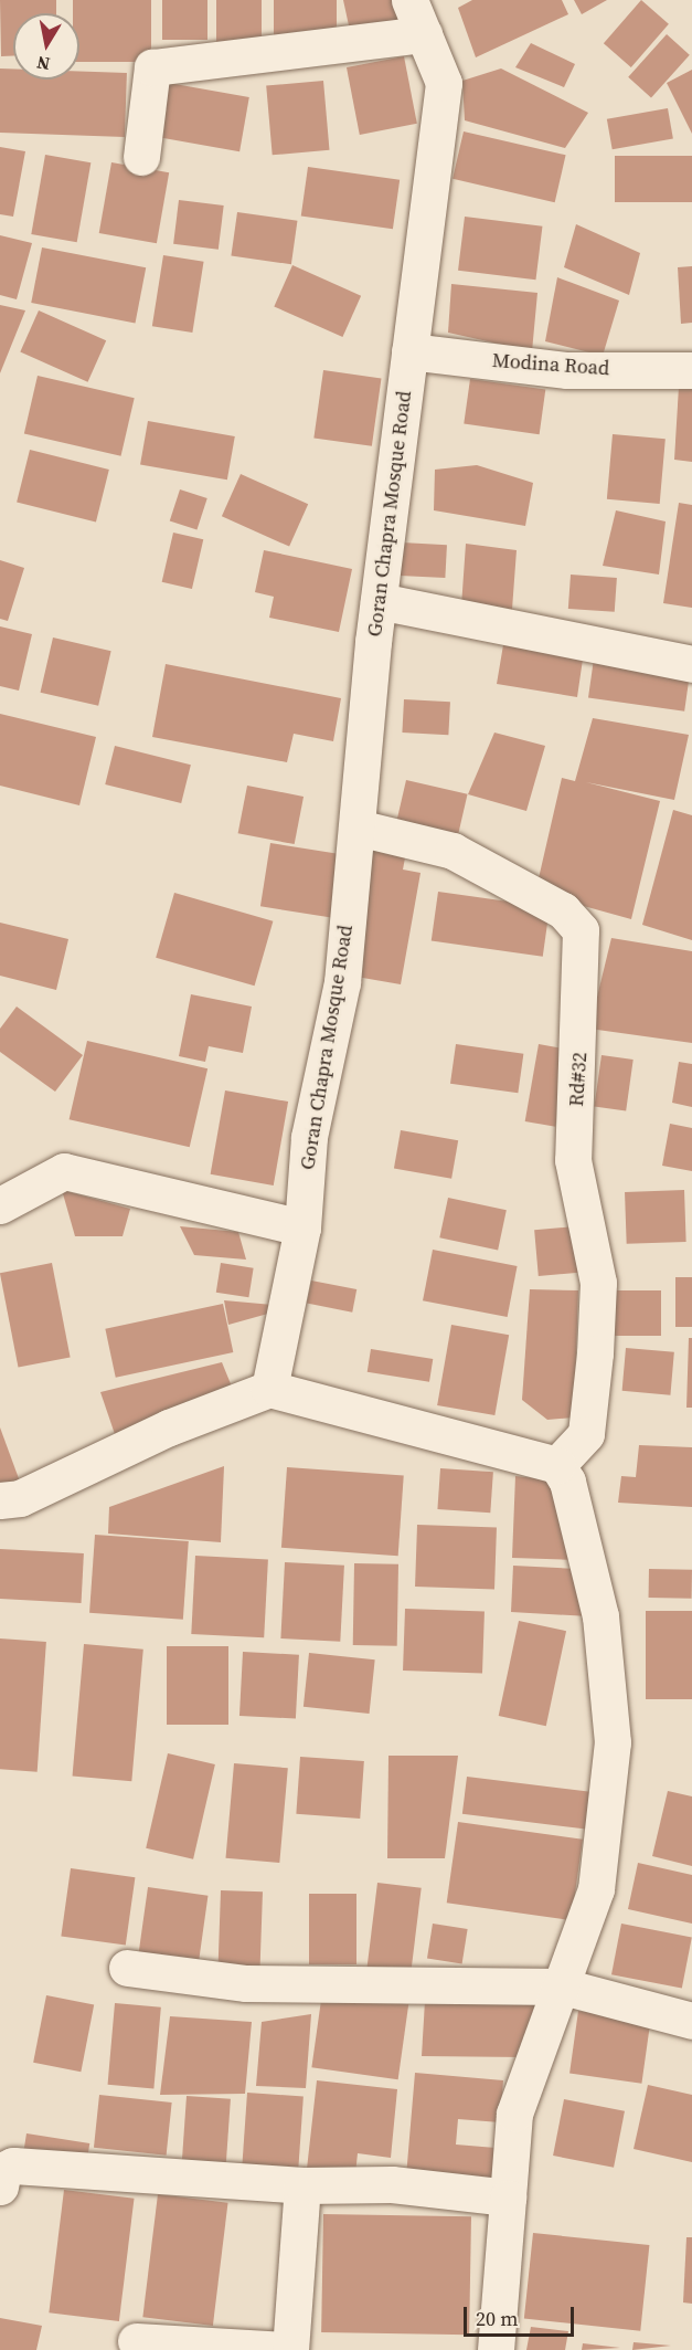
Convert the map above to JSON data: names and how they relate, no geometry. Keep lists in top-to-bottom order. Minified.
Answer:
{"streets":{"street":["Modina Road","Goran Chapra Mosque Road","Rd#32"]},"crossings":[["Modina Road","Goran Chapra Mosque Road"],["Goran Chapra Mosque Road","Rd#32"]],"scale_bar":"20 m","north":"bottom"}
